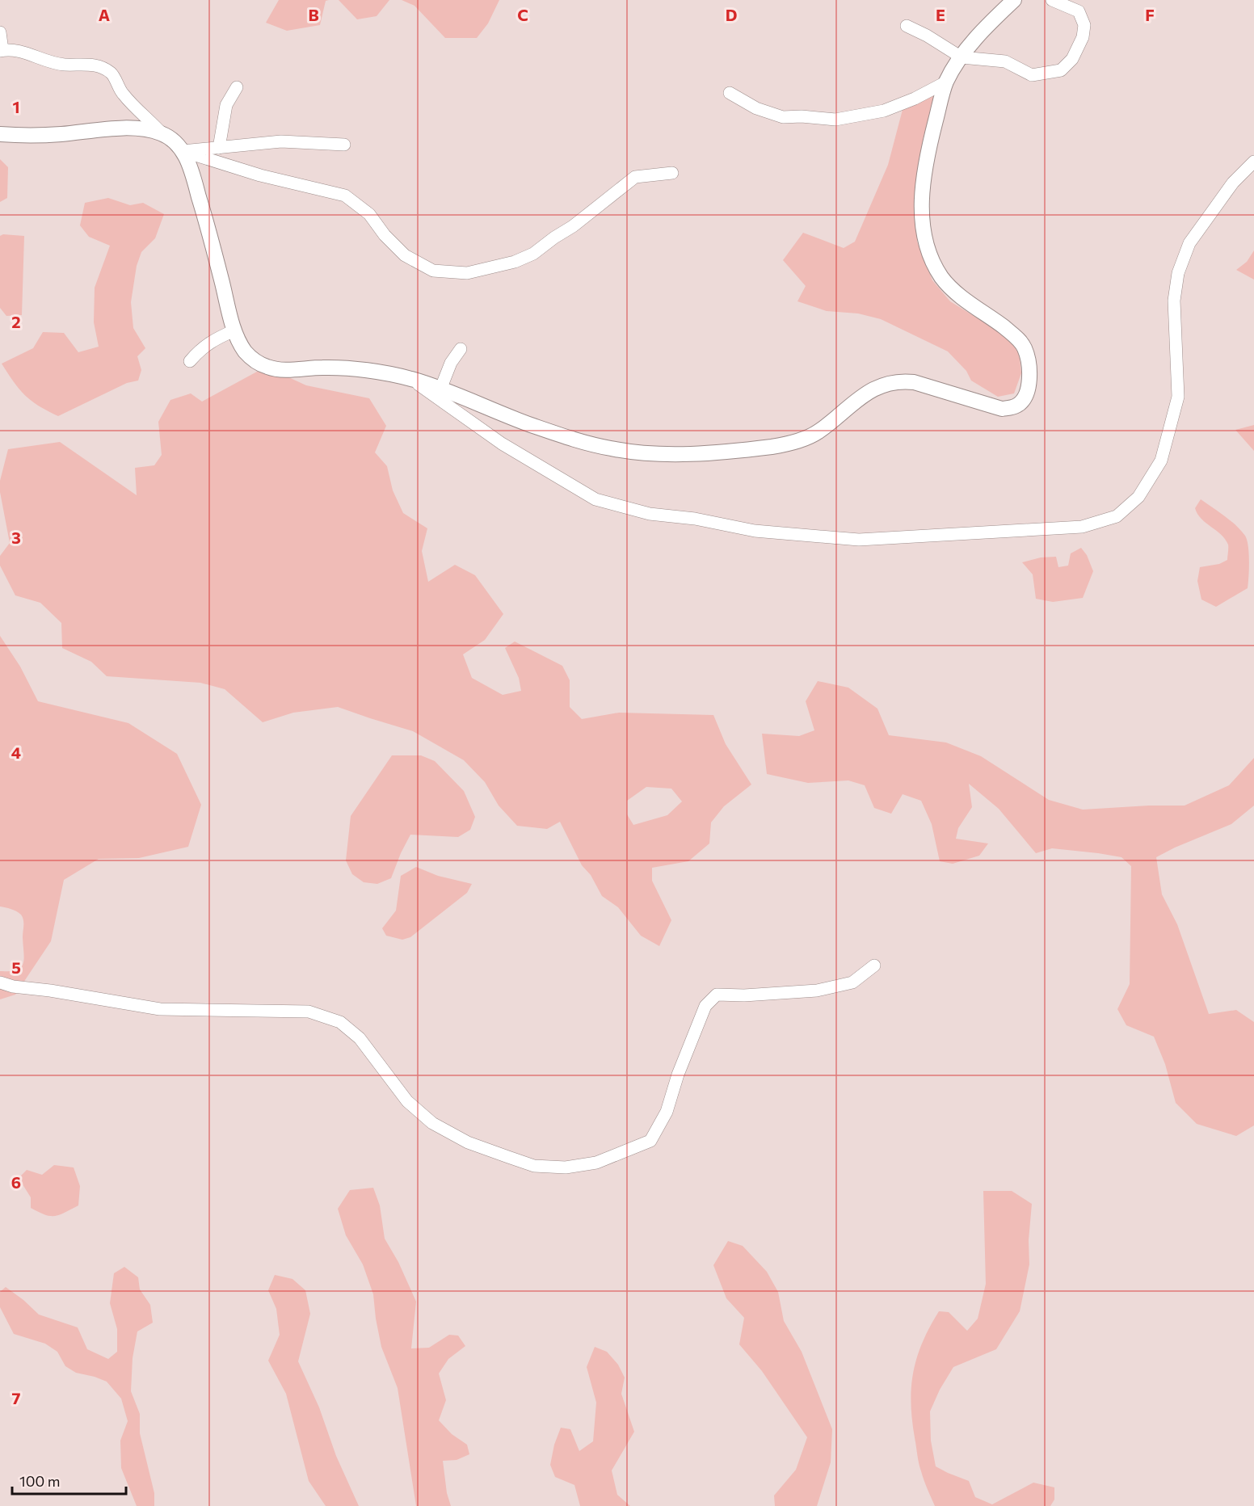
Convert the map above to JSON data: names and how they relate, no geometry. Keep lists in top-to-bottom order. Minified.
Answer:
{"scale_bar":"100 m","grid":{"columns":["A","B","C","D","E","F"],"rows":["1","2","3","4","5","6","7"]}}
